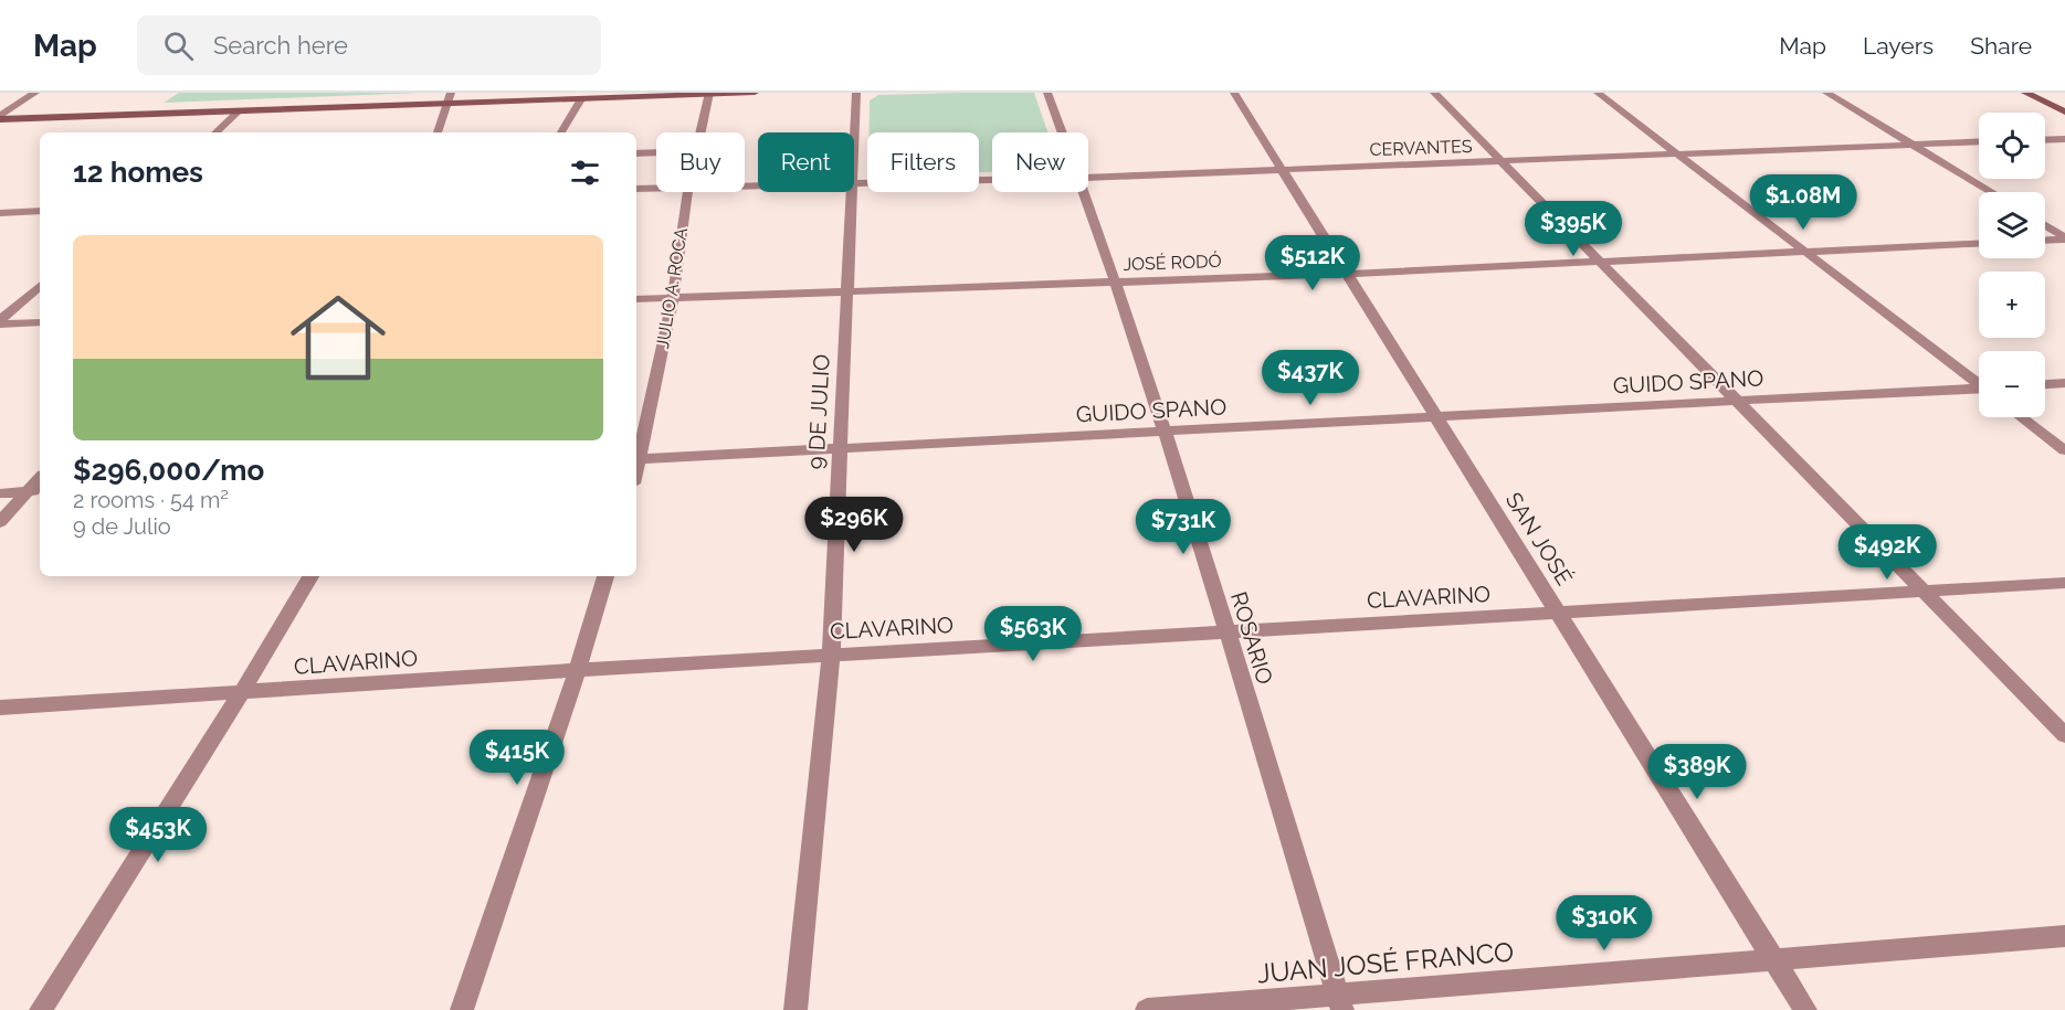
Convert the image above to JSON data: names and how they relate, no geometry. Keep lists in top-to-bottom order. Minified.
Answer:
{"streets":{"street":["CERVANTES","JOSÉ RODÓ","JULIO A. ROCA","GUIDO SPANO","9 DE JULIO","SAN JOSÉ","CLAVARINO","ROSARIO","JUAN JOSÉ FRANCO"]},"crossings":[["CERVANTES","SAN JOSÉ"],["JOSÉ RODÓ","JULIO A. ROCA"],["JOSÉ RODÓ","9 DE JULIO"],["JOSÉ RODÓ","SAN JOSÉ"],["JOSÉ RODÓ","ROSARIO"],["JULIO A. ROCA","GUIDO SPANO"],["GUIDO SPANO","9 DE JULIO"],["GUIDO SPANO","SAN JOSÉ"],["GUIDO SPANO","ROSARIO"],["9 DE JULIO","CLAVARINO"],["SAN JOSÉ","CLAVARINO"],["SAN JOSÉ","JUAN JOSÉ FRANCO"],["CLAVARINO","ROSARIO"],["ROSARIO","JUAN JOSÉ FRANCO"]],"page":{"header":"Map","search":"Search here","nav":["Map","Layers","Share"],"map_buttons":["+","−"],"chip":["Buy","Rent","Filters","New"],"heading":"12 homes","price":["$1.08M","$395K","$512K","$437K","$296K","$731K","$492K","$563K","$415K","$389K","$453K","$310K"],"list":[{"name":"$296,000/mo","note":"2 rooms · 54 m² · 9 de Julio"}]}}
